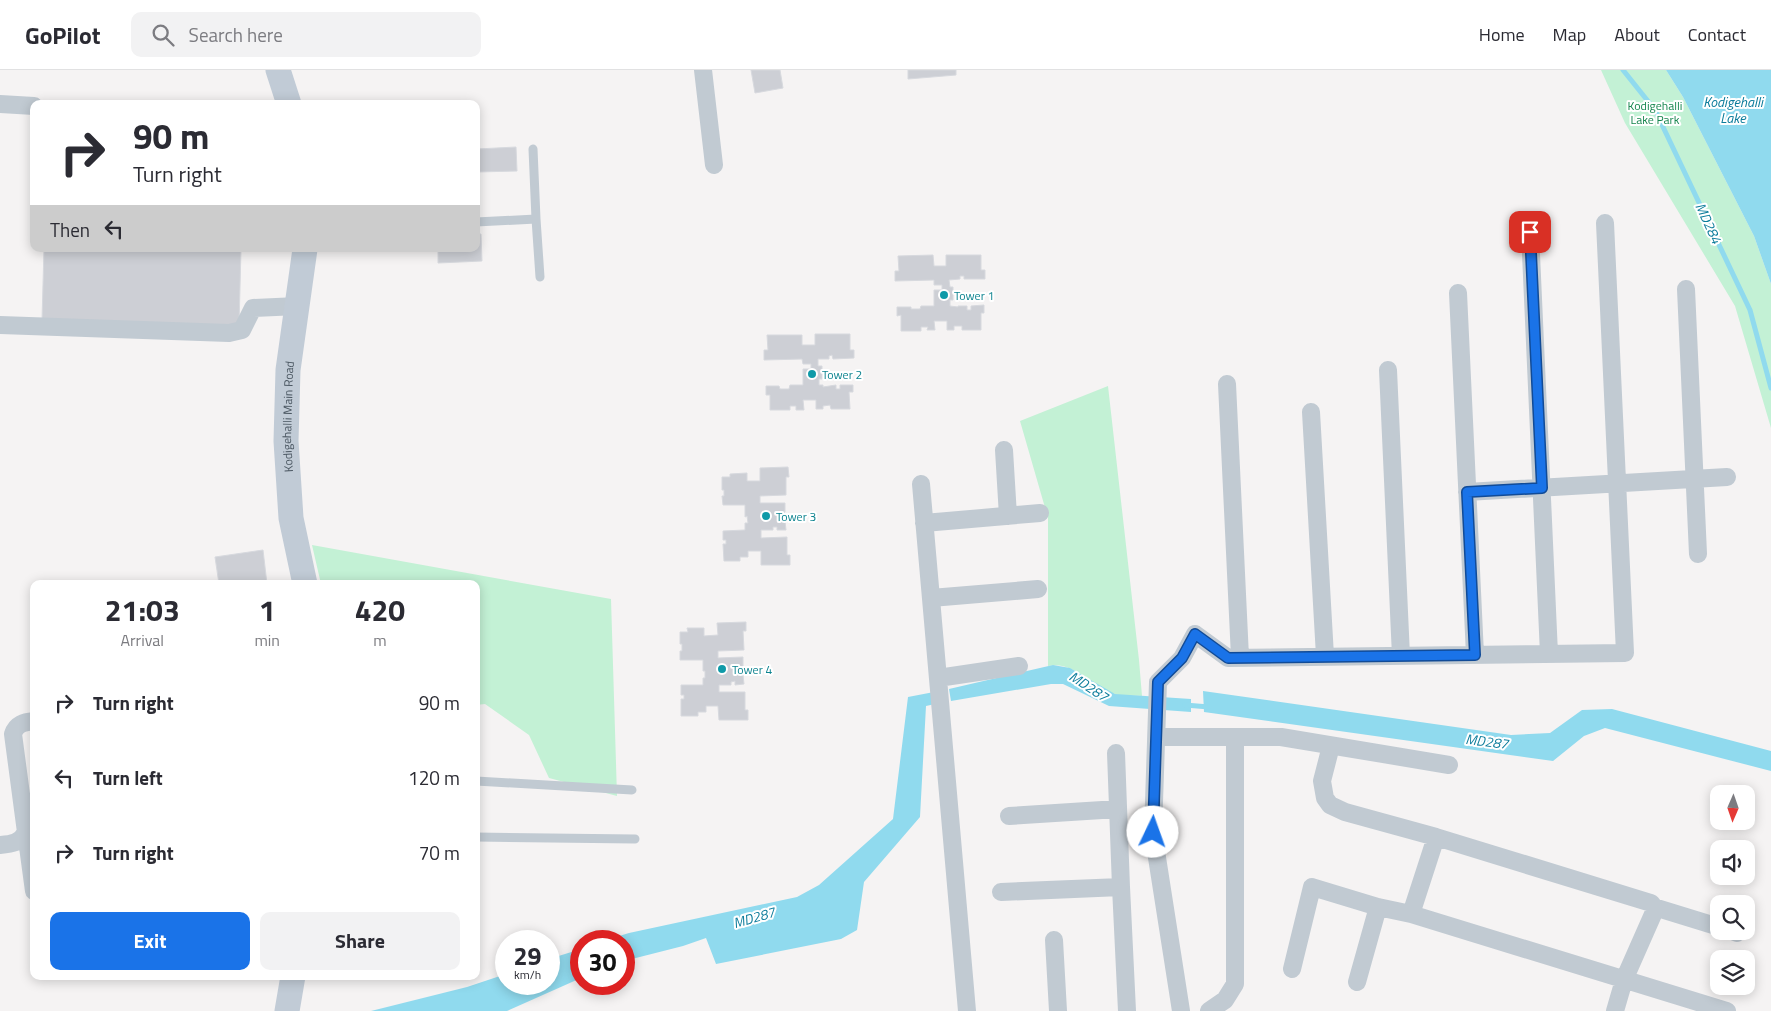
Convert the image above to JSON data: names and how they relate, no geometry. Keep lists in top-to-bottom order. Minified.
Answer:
{"streets":{"street":["Kodigehalli Main Road"]},"water":["Kodigehalli Lake","MD284","MD287"],"parks":["Kodigehalli Lake Park"],"places":["Tower 1","Tower 2","Tower 3","Tower 4"],"north":"bottom","page":{"header":"GoPilot","search":"Search here","nav":["Home","Map","About","Contact"],"turn":["90 m","Turn right"],"then":"Then","eta":["21:03","Arrival","1","min","420","m"],"list":[{"name":"Turn right","value":"90 m"},{"name":"Turn left","value":"120 m"},{"name":"Turn right","value":"70 m"}],"buttons":["Exit","Share"],"speed":"29 km/h","limit":"30"}}
